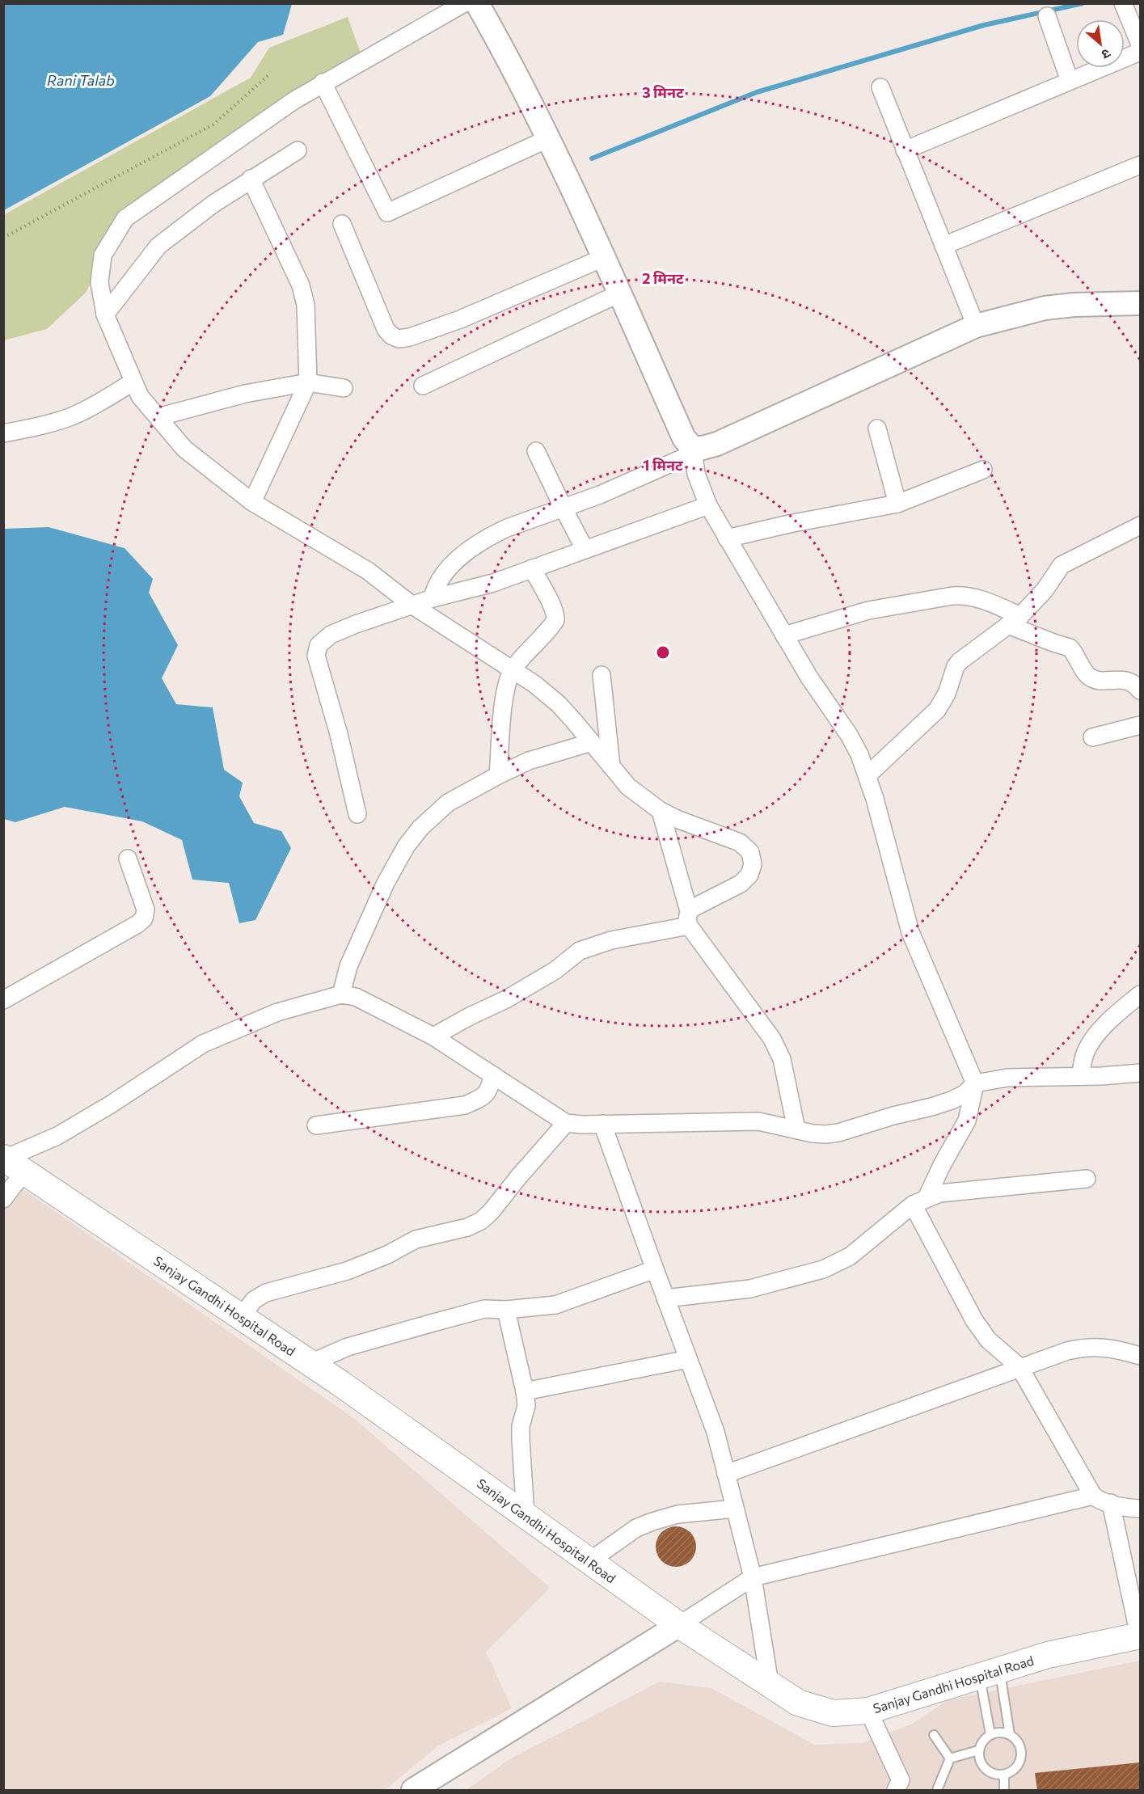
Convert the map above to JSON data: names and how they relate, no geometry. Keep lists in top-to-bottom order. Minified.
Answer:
{"streets":{"main road":["Sanjay Gandhi Hospital Road"]},"water":["Rani Talab"],"north":"bottom right","rings":["3 मिनट","2 मिनट","1 मिनट"]}
